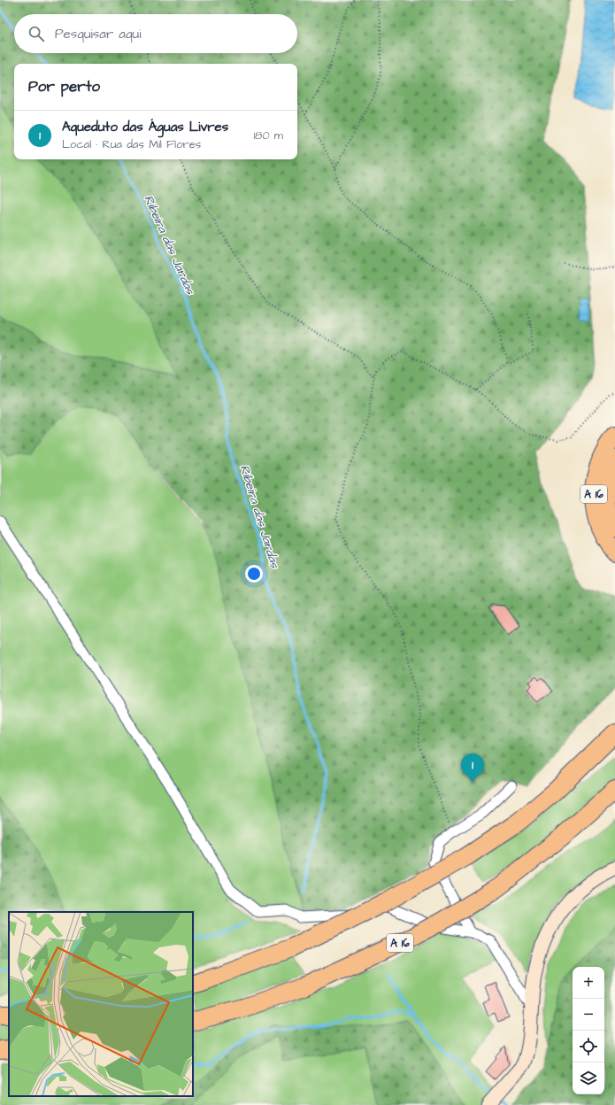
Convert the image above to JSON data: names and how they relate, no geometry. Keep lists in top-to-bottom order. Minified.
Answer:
{"streets":{"highway":["A 16"]},"water":["Ribeira das Jardas"],"page":{"search":"Pesquisar aqui","heading":"Por perto","list":[{"mark":"1","name":"Aqueduto das Águas Livres","note":"Local · Rua das Mil Flores","value":"180 m"}],"pins":"1","map_buttons":["+","−"]}}
